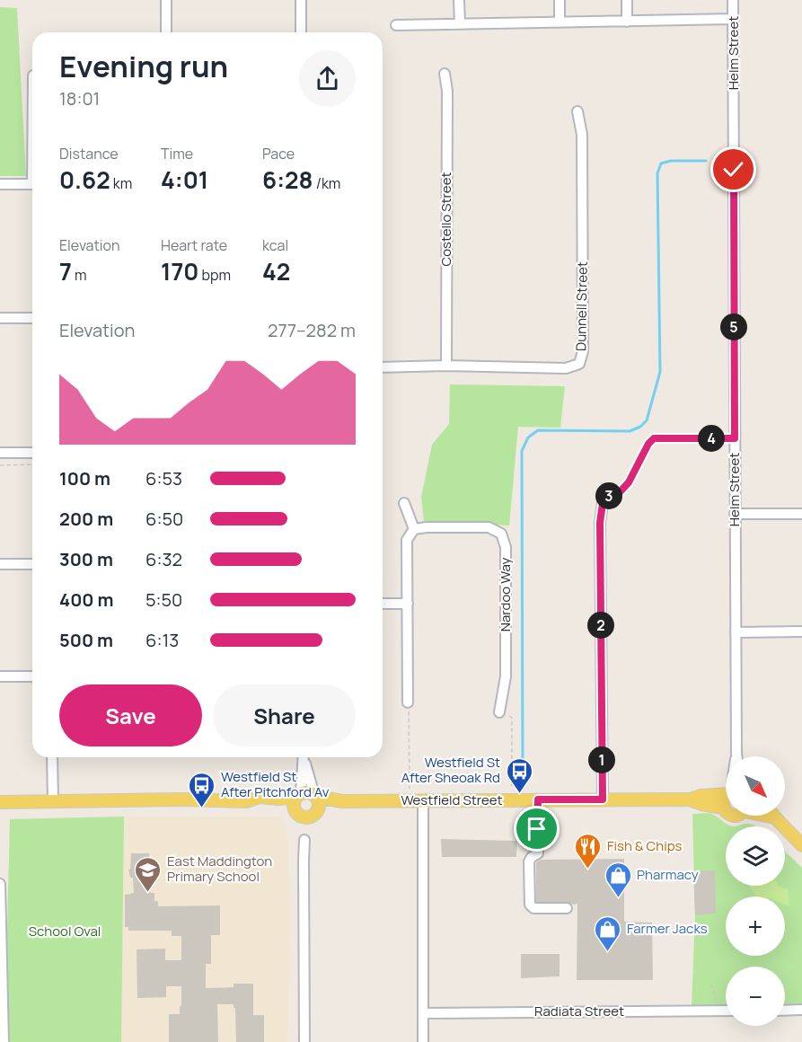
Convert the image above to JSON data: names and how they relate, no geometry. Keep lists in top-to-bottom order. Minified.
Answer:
{"streets":{"main road":["Westfield Street"],"street":["Helm Street","Costello Street","Dunnell Street","Nardoo Way","Radiata Street"]},"crossings":[["Costello Street","Dunnell Street"]],"parks":["School Oval"],"places":{"bus stop":["Westfield St After Sheoak Rd","Westfield St After Pitchford Av"],"restaurant":["Fish & Chips"],"school or university":["East Maddington Primary School"],"shop":["Pharmacy","Farmer Jacks"]},"north":"bottom right","page":{"heading":["Evening run","18:01"],"stats":[["Distance","0.62 km"],["Time","4:01"],["Pace","6:28 /km"],["Elevation","7 m"],["Heart rate","170 bpm"],["kcal","42"]],"chart":["Elevation","277–282 m"],"pins":["5","4","3","2","1"],"list":[{"name":"100 m","note":"6:53"},{"name":"200 m","note":"6:50"},{"name":"300 m","note":"6:32"},{"name":"400 m","note":"5:50"},{"name":"500 m","note":"6:13"}],"buttons":["Save","Share"],"map_buttons":["+","−"]}}
